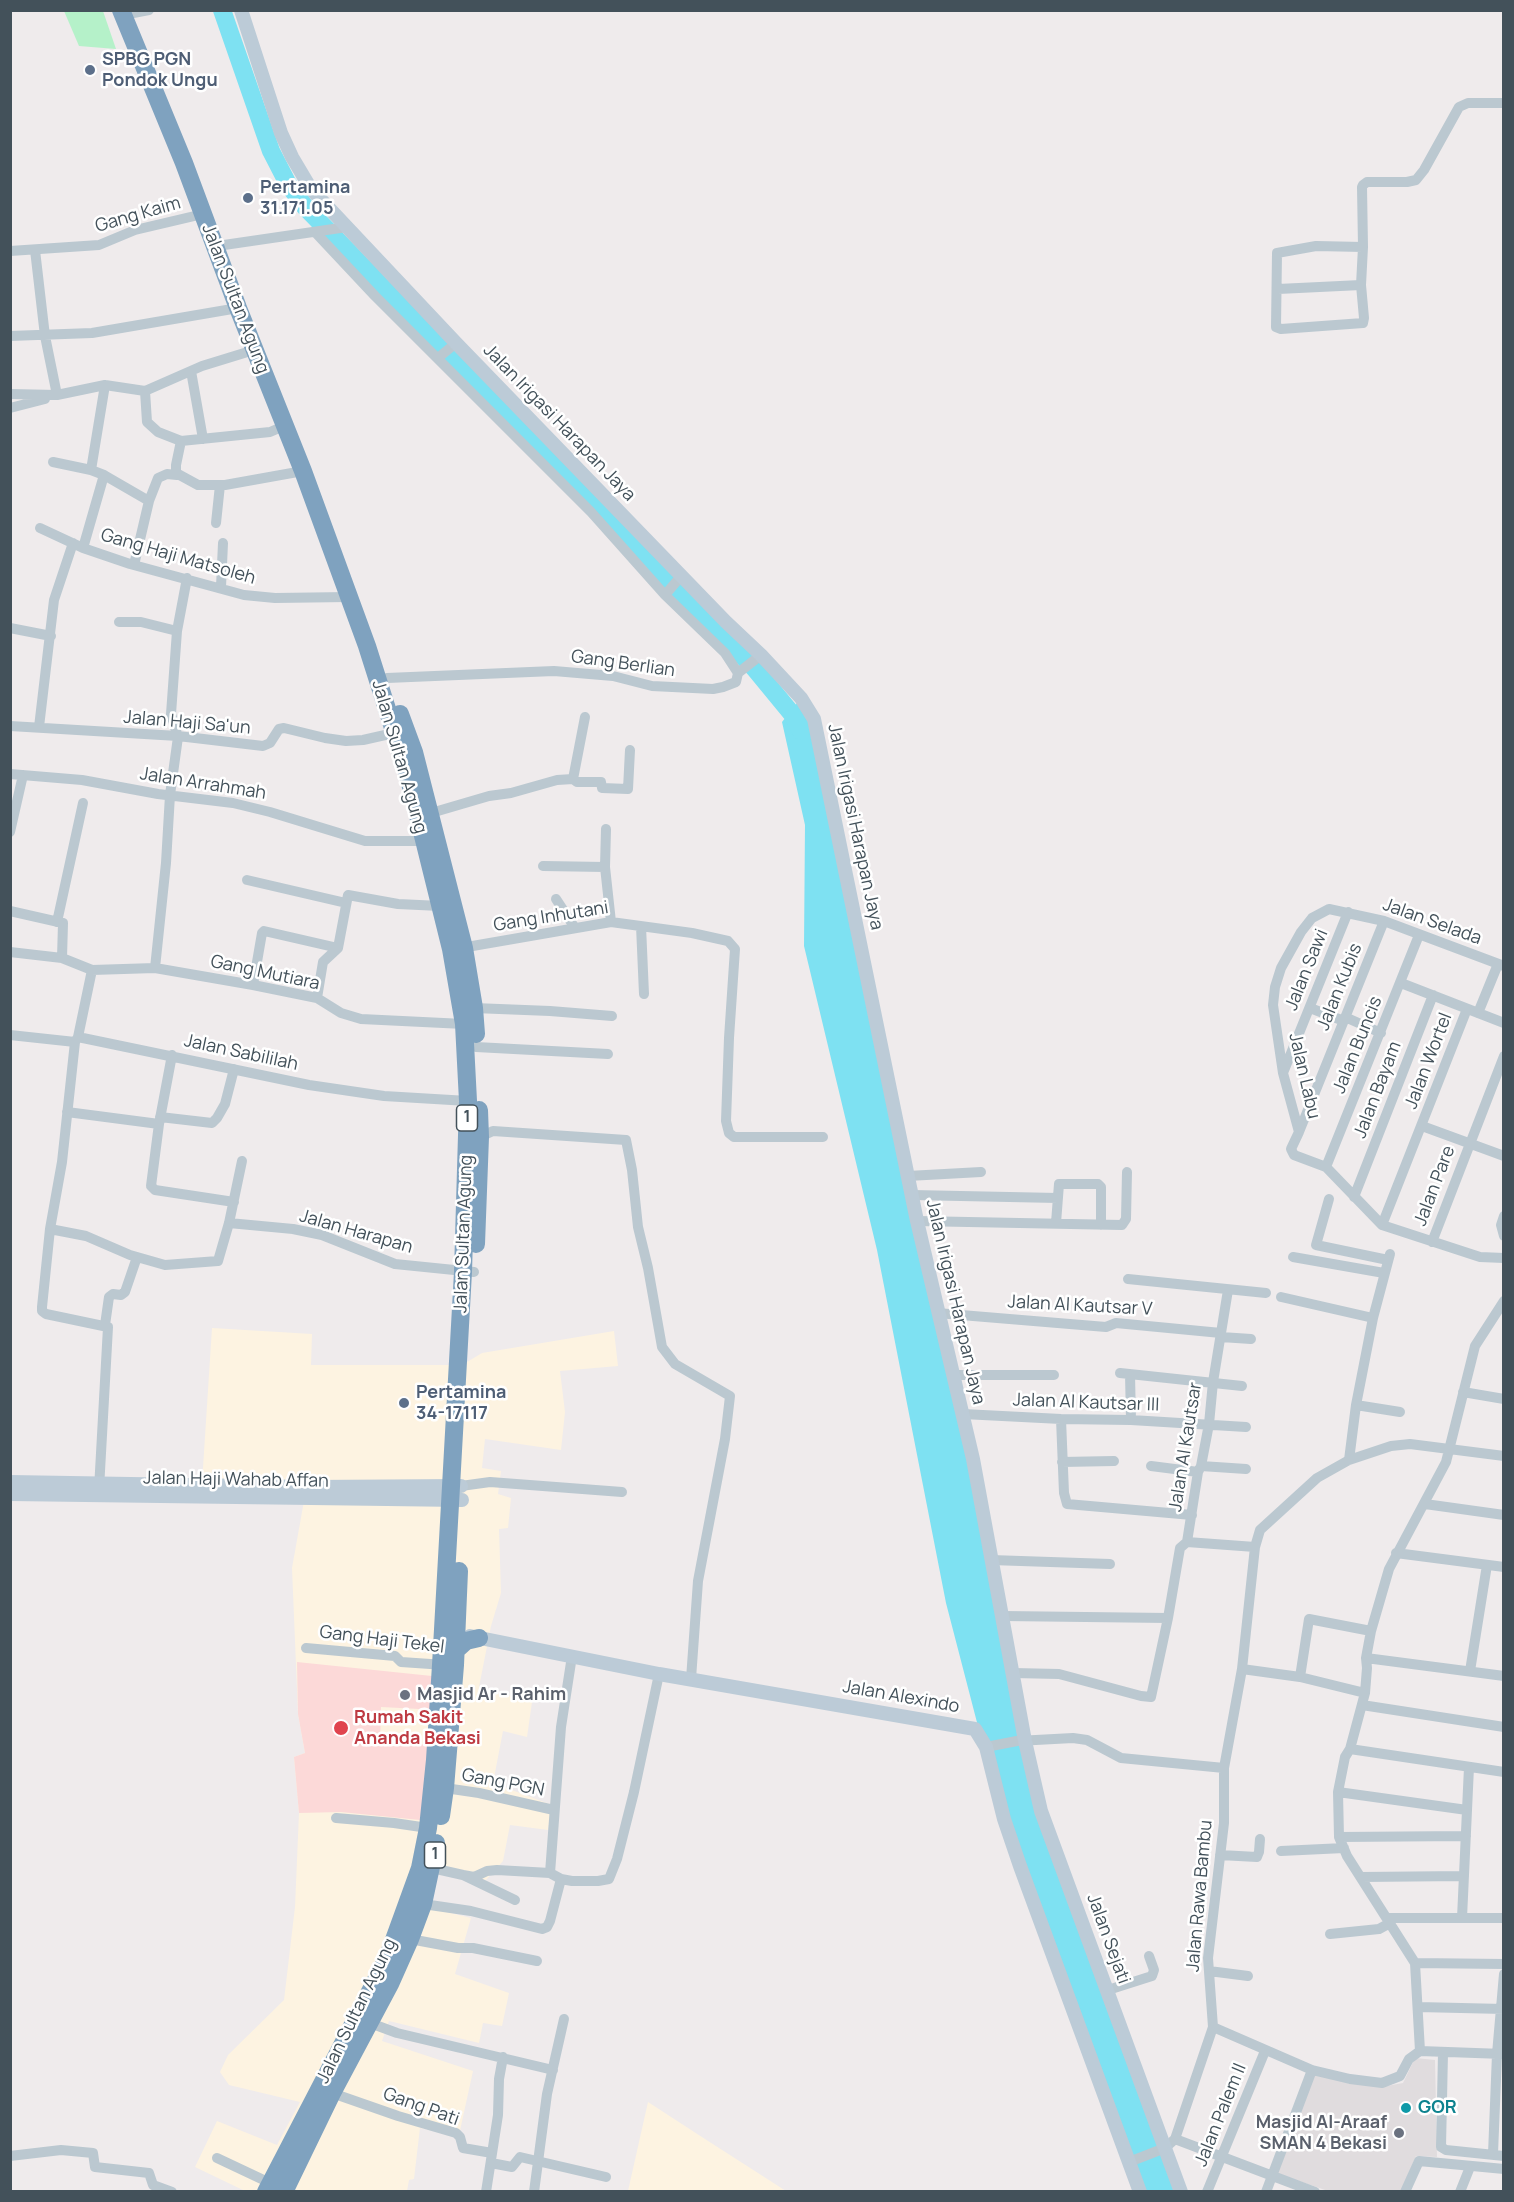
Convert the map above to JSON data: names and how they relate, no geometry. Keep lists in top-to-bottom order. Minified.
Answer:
{"streets":{"highway":["Jalan Sultan Agung","1"],"street":["Gang Kaim","Jalan Irigasi Harapan Jaya","Gang Haji Matsoleh","Gang Berlian","Jalan Haji Sa'un","Jalan Arrahmah","Gang Inhutani","Jalan Selada","Jalan Sawi","Gang Mutiara","Jalan Kubis","Jalan Buncis","Jalan Sabililah","Jalan Wortel","Jalan Labu","Jalan Bayam","Jalan Pare","Jalan Harapan","Jalan Al Kautsar V","Jalan Al Kautsar III","Jalan Al Kautsar","Jalan Haji Wahab Affan","Gang Haji Tekel","Jalan Alexindo","Gang PGN","Jalan Rawa Bambu","Jalan Sejati","Gang Pati","Jalan Palem II"]},"crossings":[["Gang Kaim","Jalan Sultan Agung"],["Jalan Sultan Agung","Gang Haji Matsoleh"],["Jalan Sultan Agung","Gang Berlian"],["Jalan Sultan Agung","Jalan Haji Sa'un"],["Jalan Sultan Agung","Jalan Arrahmah"],["Jalan Sultan Agung","Gang Inhutani"],["Jalan Sultan Agung","Gang Mutiara"],["Jalan Sultan Agung","Jalan Sabililah"],["Jalan Sultan Agung","Jalan Harapan"],["Jalan Sultan Agung","Jalan Haji Wahab Affan"],["Jalan Sultan Agung","Gang Haji Tekel"],["Jalan Sultan Agung","Gang PGN"],["Jalan Sultan Agung","Gang Pati"],["Jalan Irigasi Harapan Jaya","Jalan Al Kautsar V"],["Jalan Irigasi Harapan Jaya","Jalan Al Kautsar III"],["Jalan Irigasi Harapan Jaya","Jalan Al Kautsar"],["Jalan Irigasi Harapan Jaya","Jalan Sejati"],["Jalan Selada","Jalan Sawi"],["Jalan Selada","Jalan Kubis"],["Jalan Selada","Jalan Buncis"],["Jalan Selada","Jalan Labu"],["Jalan Sawi","Jalan Labu"],["Jalan Kubis","Jalan Labu"],["Jalan Buncis","Jalan Labu"],["Jalan Wortel","Jalan Labu"],["Jalan Wortel","Jalan Pare"],["Jalan Labu","Jalan Bayam"],["Jalan Labu","Jalan Pare"],["Jalan Al Kautsar V","Jalan Al Kautsar"],["Jalan Al Kautsar III","Jalan Al Kautsar"]],"places":["SPBG PGN Pondok Ungu","Pertamina 31.171.05","Pertamina 34-17117","Masjid Ar - Rahim","Rumah Sakit Ananda Bekasi","GOR","Masjid Al-Araaf SMAN 4 Bekasi"]}
